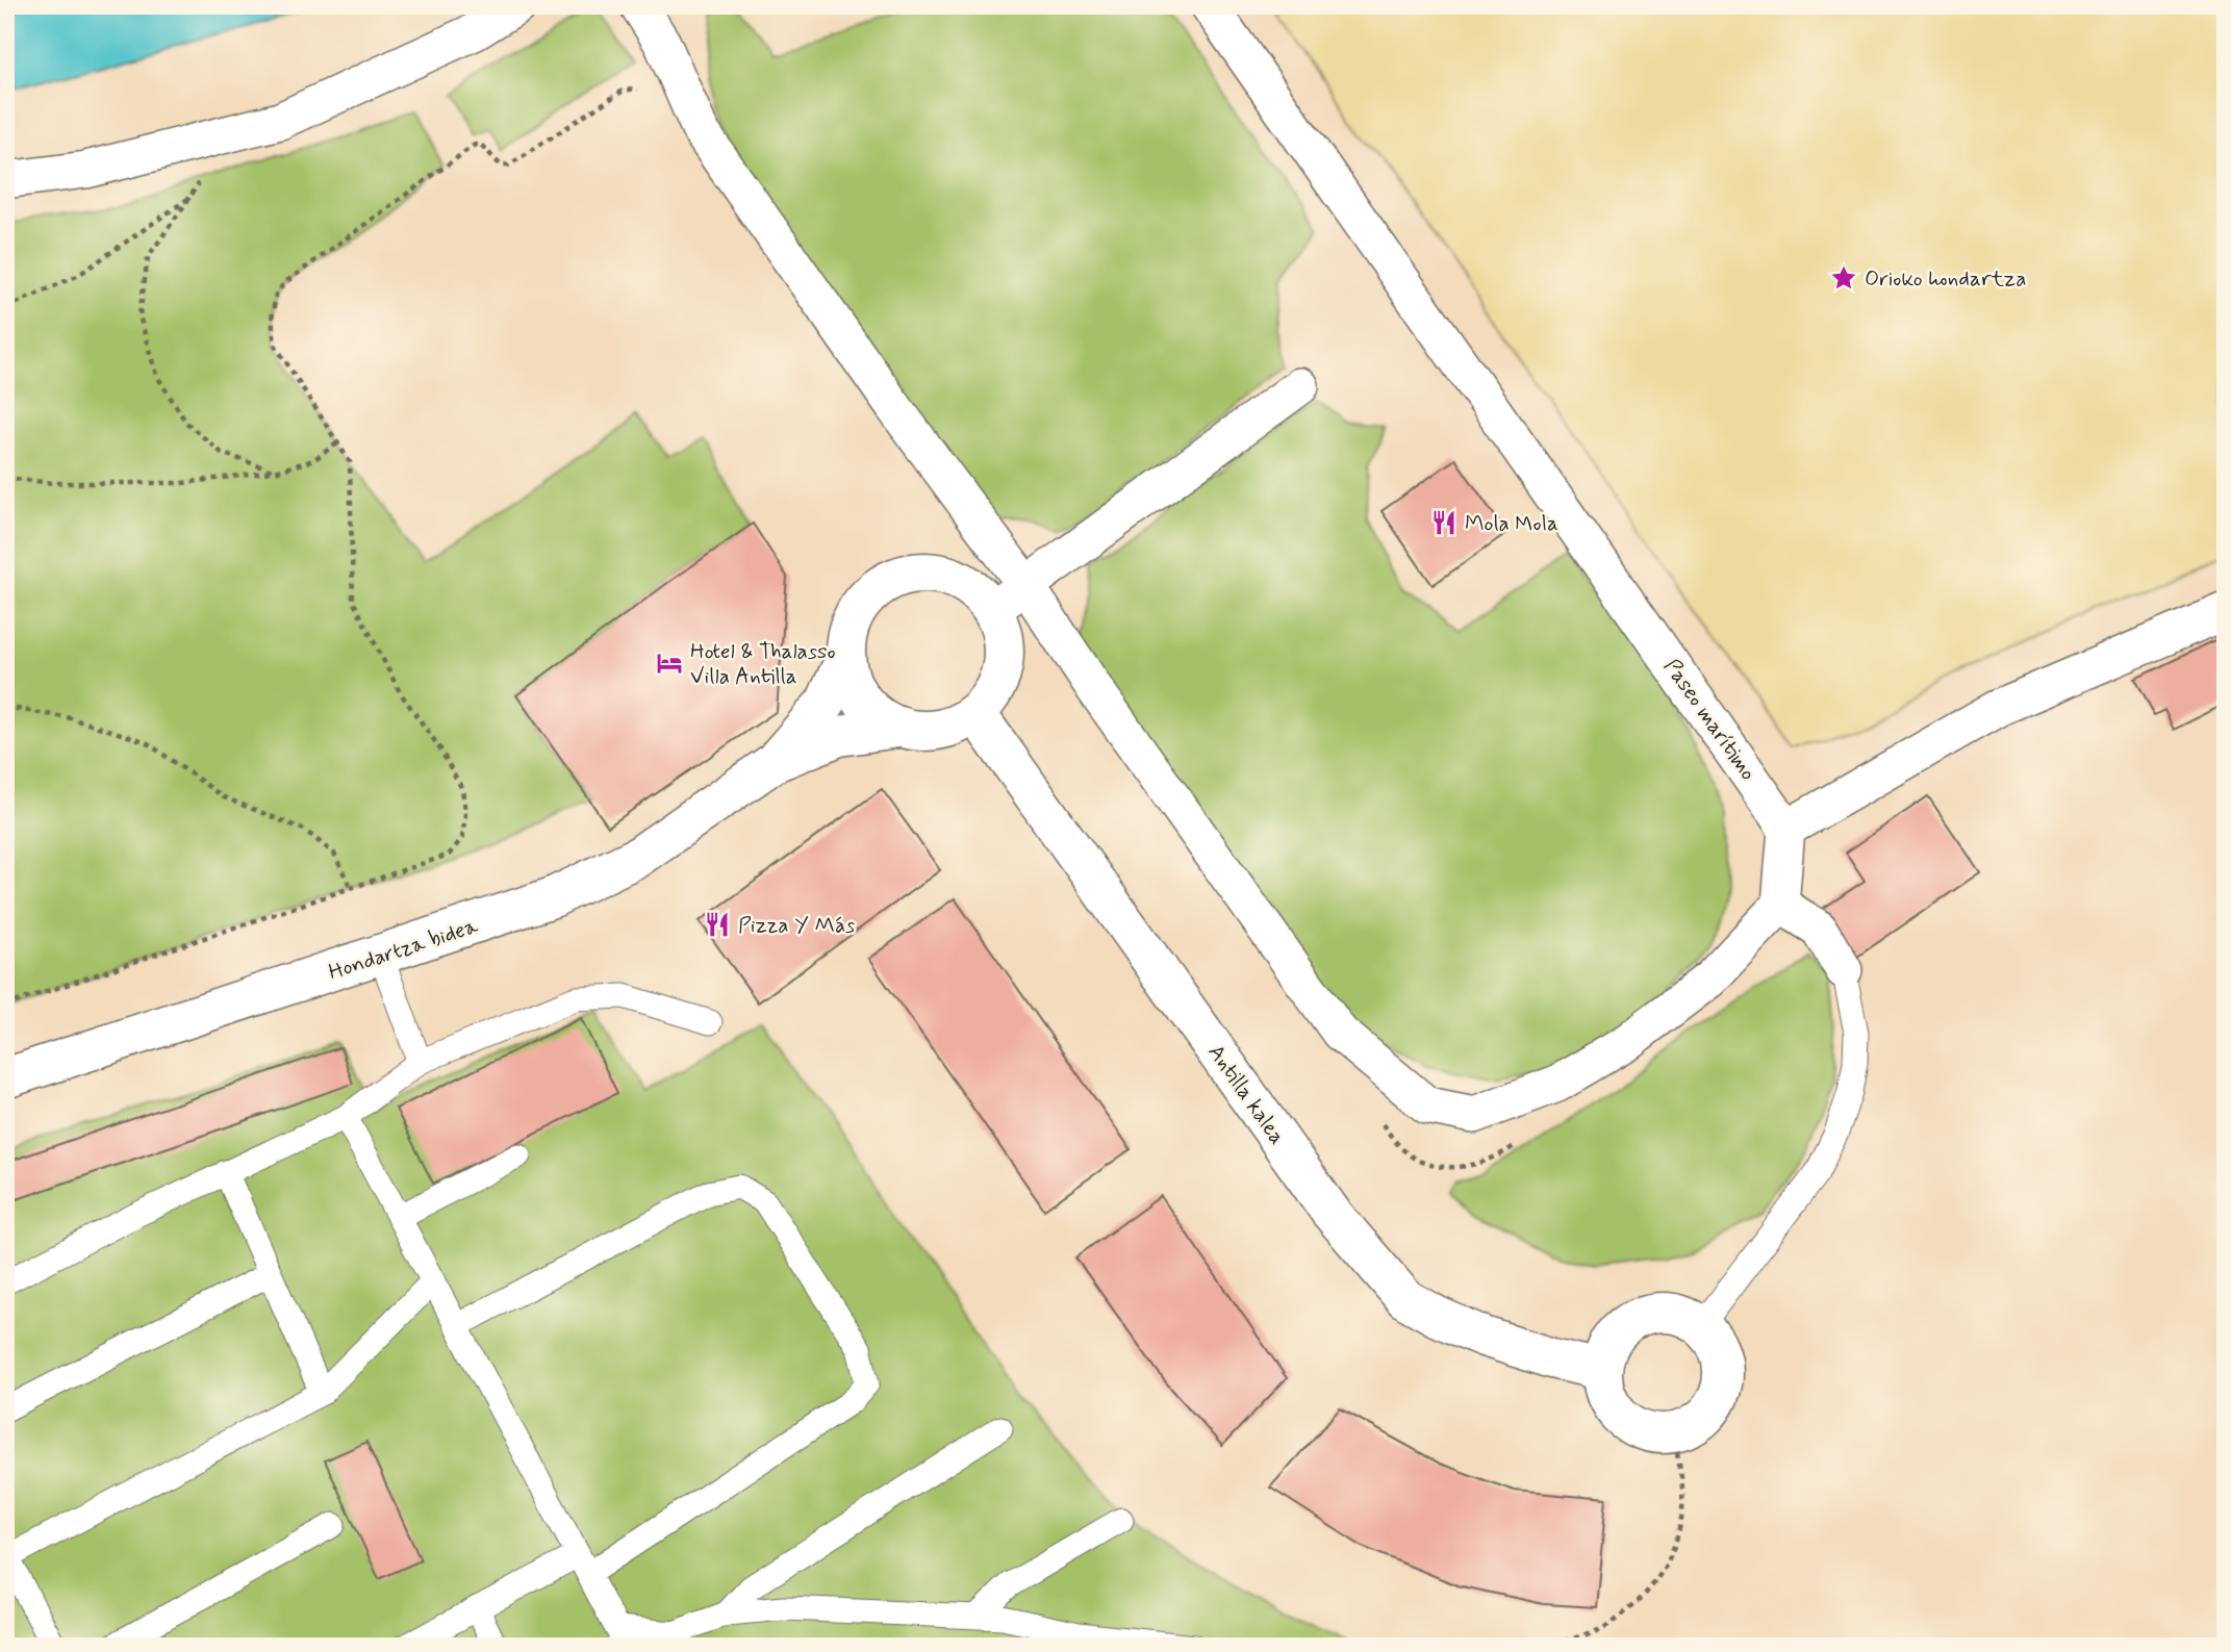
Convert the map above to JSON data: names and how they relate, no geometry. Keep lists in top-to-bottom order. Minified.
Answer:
{"streets":{"street":["Paseo marítimo","Hondartza bidea","Antilla kalea"]},"places":{"place":["Orioko hondartza"],"restaurant":["Mola Mola","Pizza Y Más"],"hotel":["Hotel & Thalasso Villa Antilla"]}}
